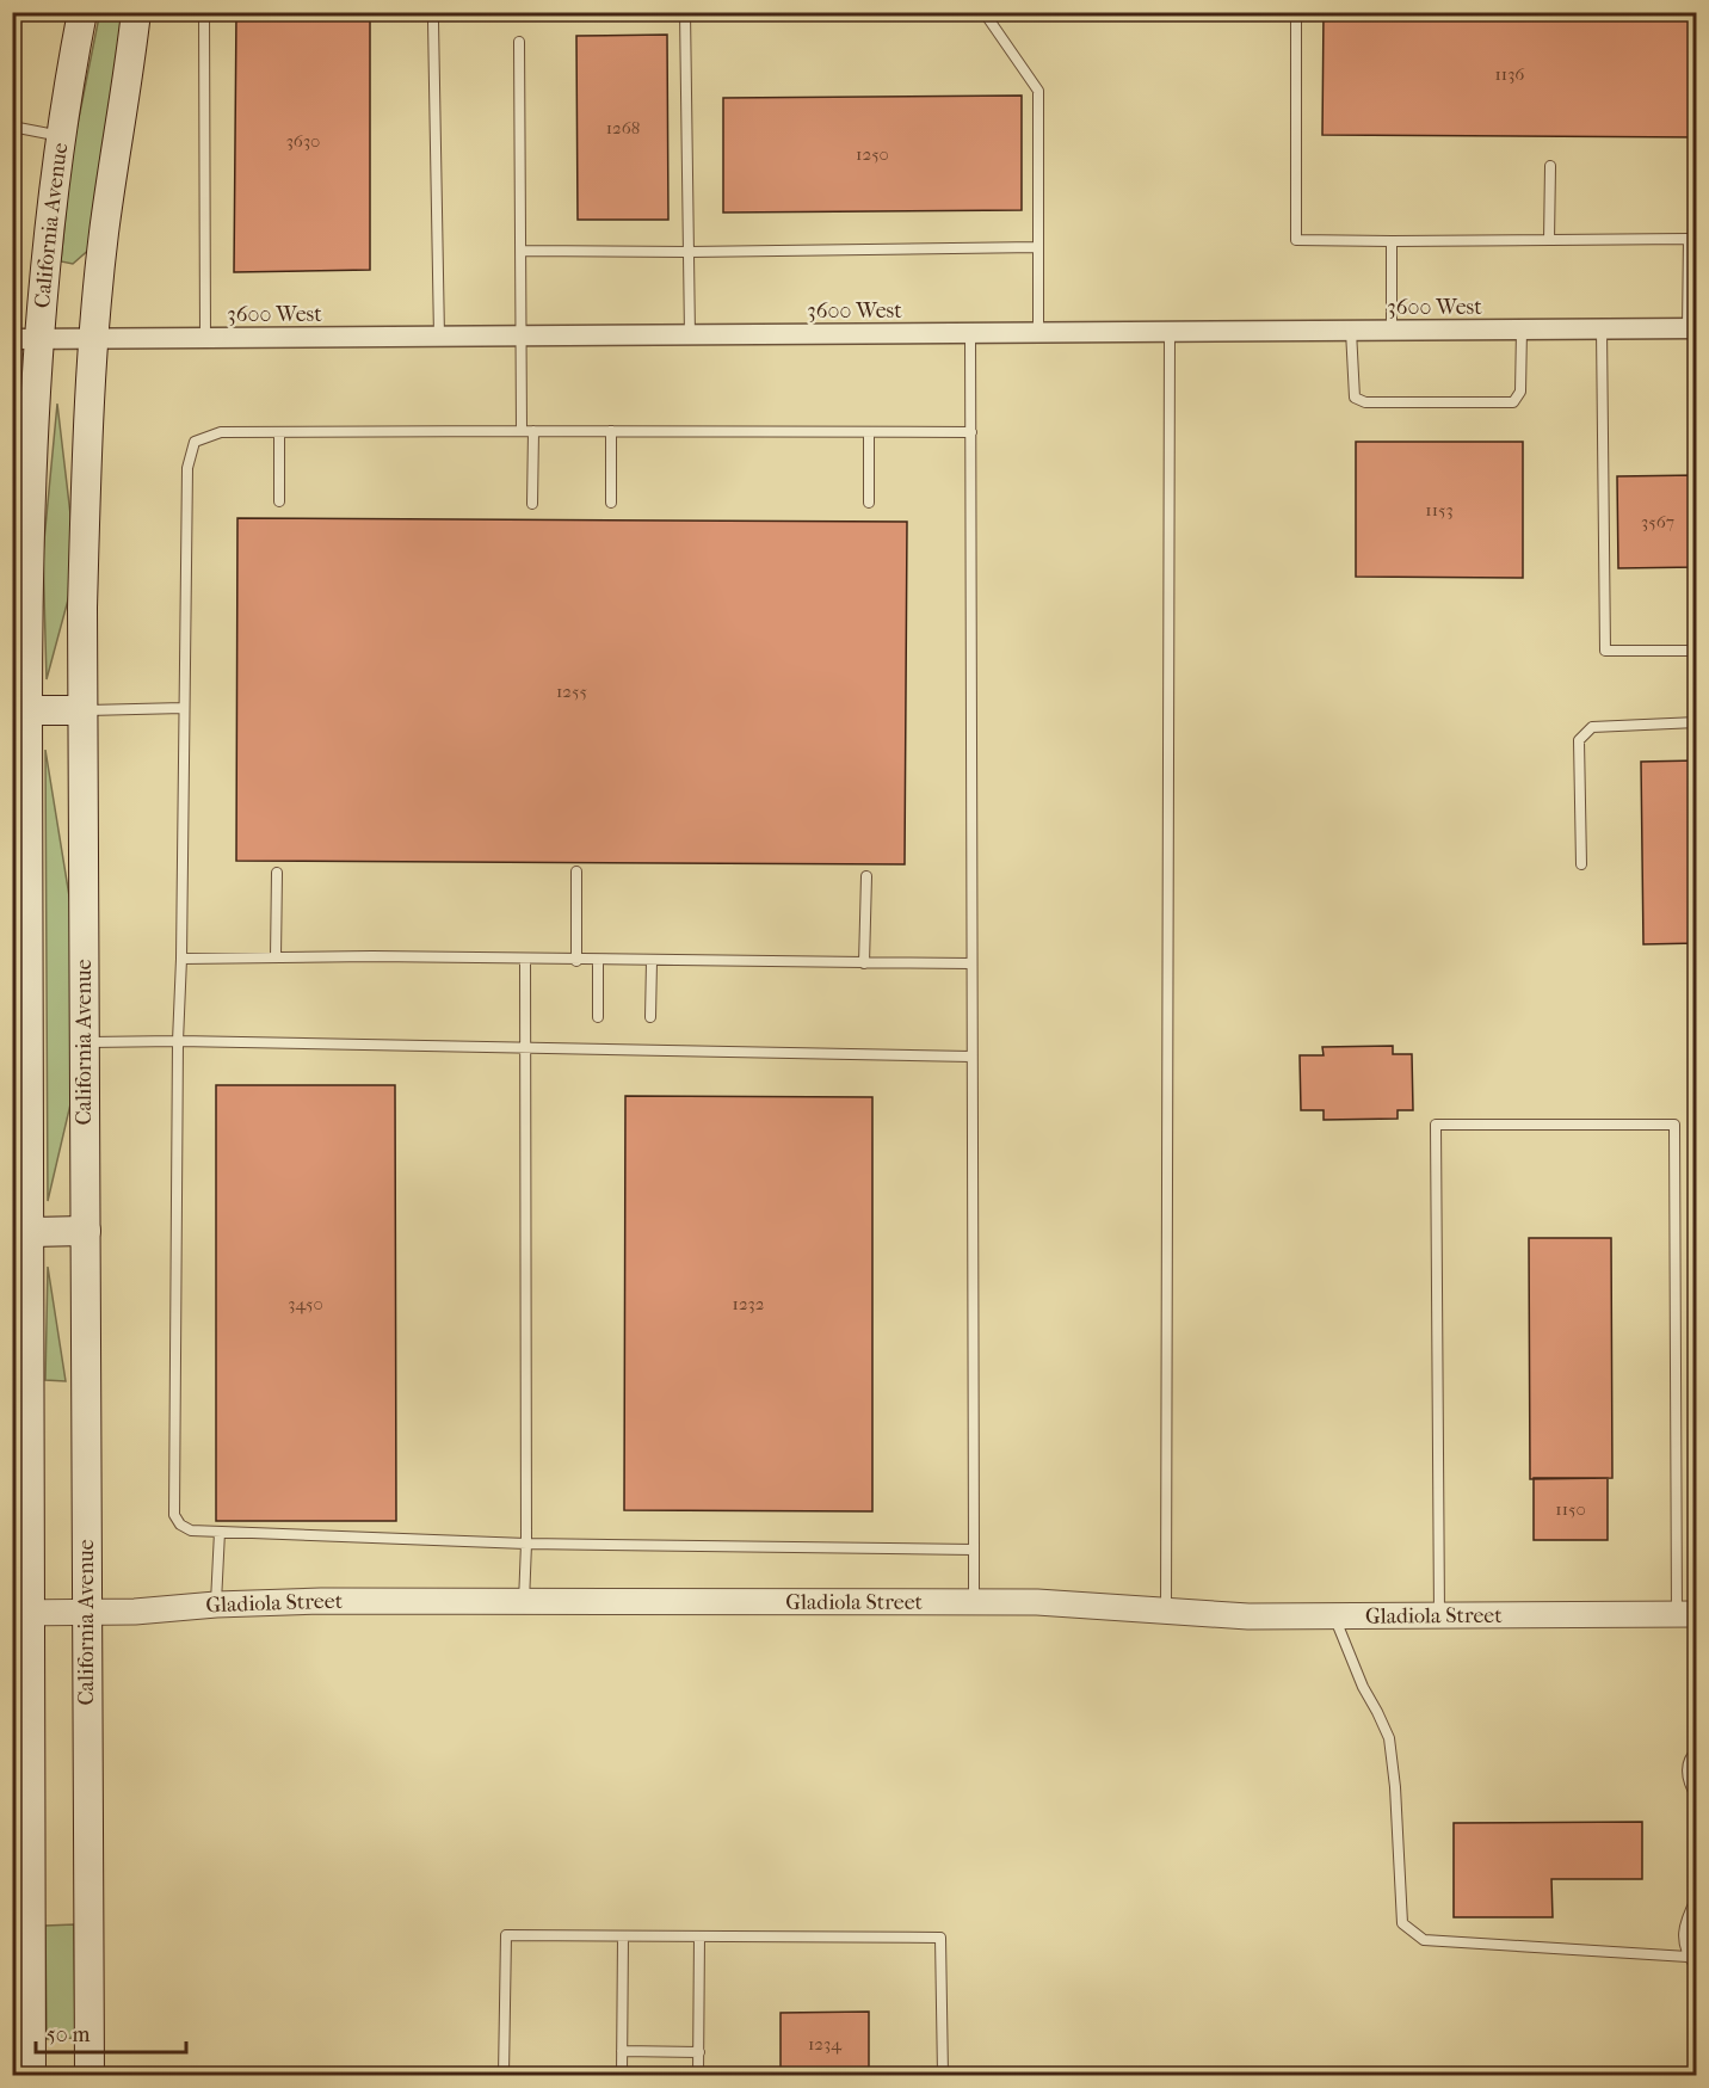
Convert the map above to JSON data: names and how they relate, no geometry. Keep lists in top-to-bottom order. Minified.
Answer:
{"streets":{"main road":["California Avenue"],"street":["3600 West","Gladiola Street"]},"crossings":[["California Avenue","3600 West"],["California Avenue","Gladiola Street"]],"house_numbers":["1136","1268","3630","1250","1153","3567","1255","3450","1232","1150","1234"],"scale_bar":"50 m"}
